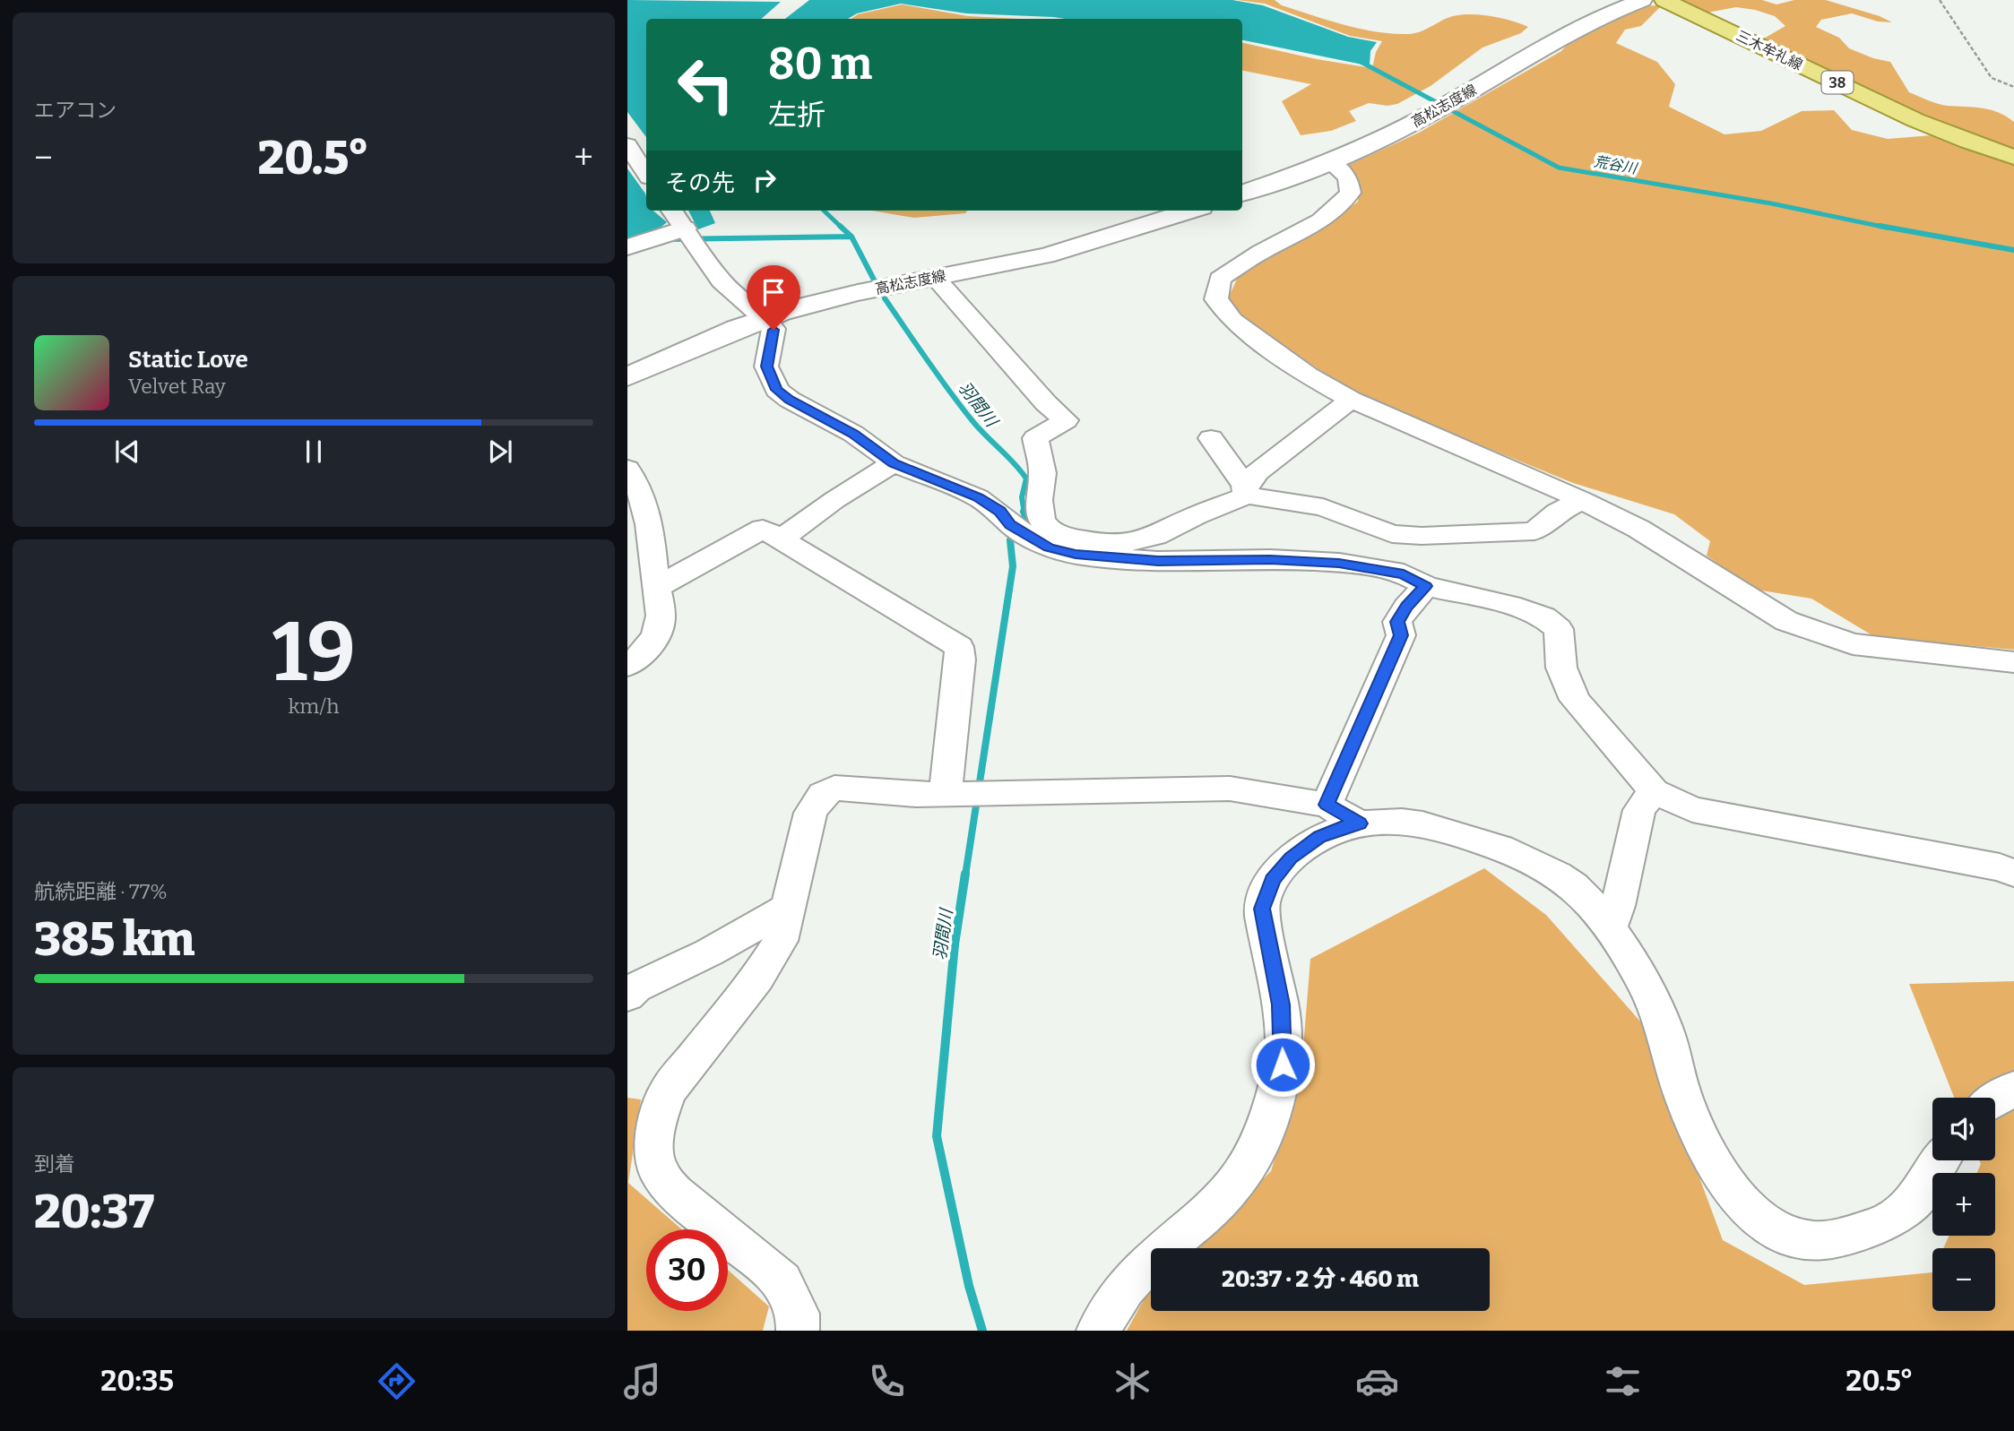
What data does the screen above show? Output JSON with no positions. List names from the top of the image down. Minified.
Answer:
{"streets":{"main road":["三木牟礼線","38","高松志度線"]},"water":["荒谷川","羽間川"],"page":{"tile":["エアコン",["19","km/h"],["航続距離 · 77%","385 km"],["到着","20:37"]],"turn":["80 m","左折"],"heat":["−","20.5°","+"],"then":"その先","song":["Static Love","Velvet Ray"],"map_buttons":["+","−"],"limit":"30","trip":"20:37 · 2 分 · 460 m","tabs":["20:35","20.5°"]}}
